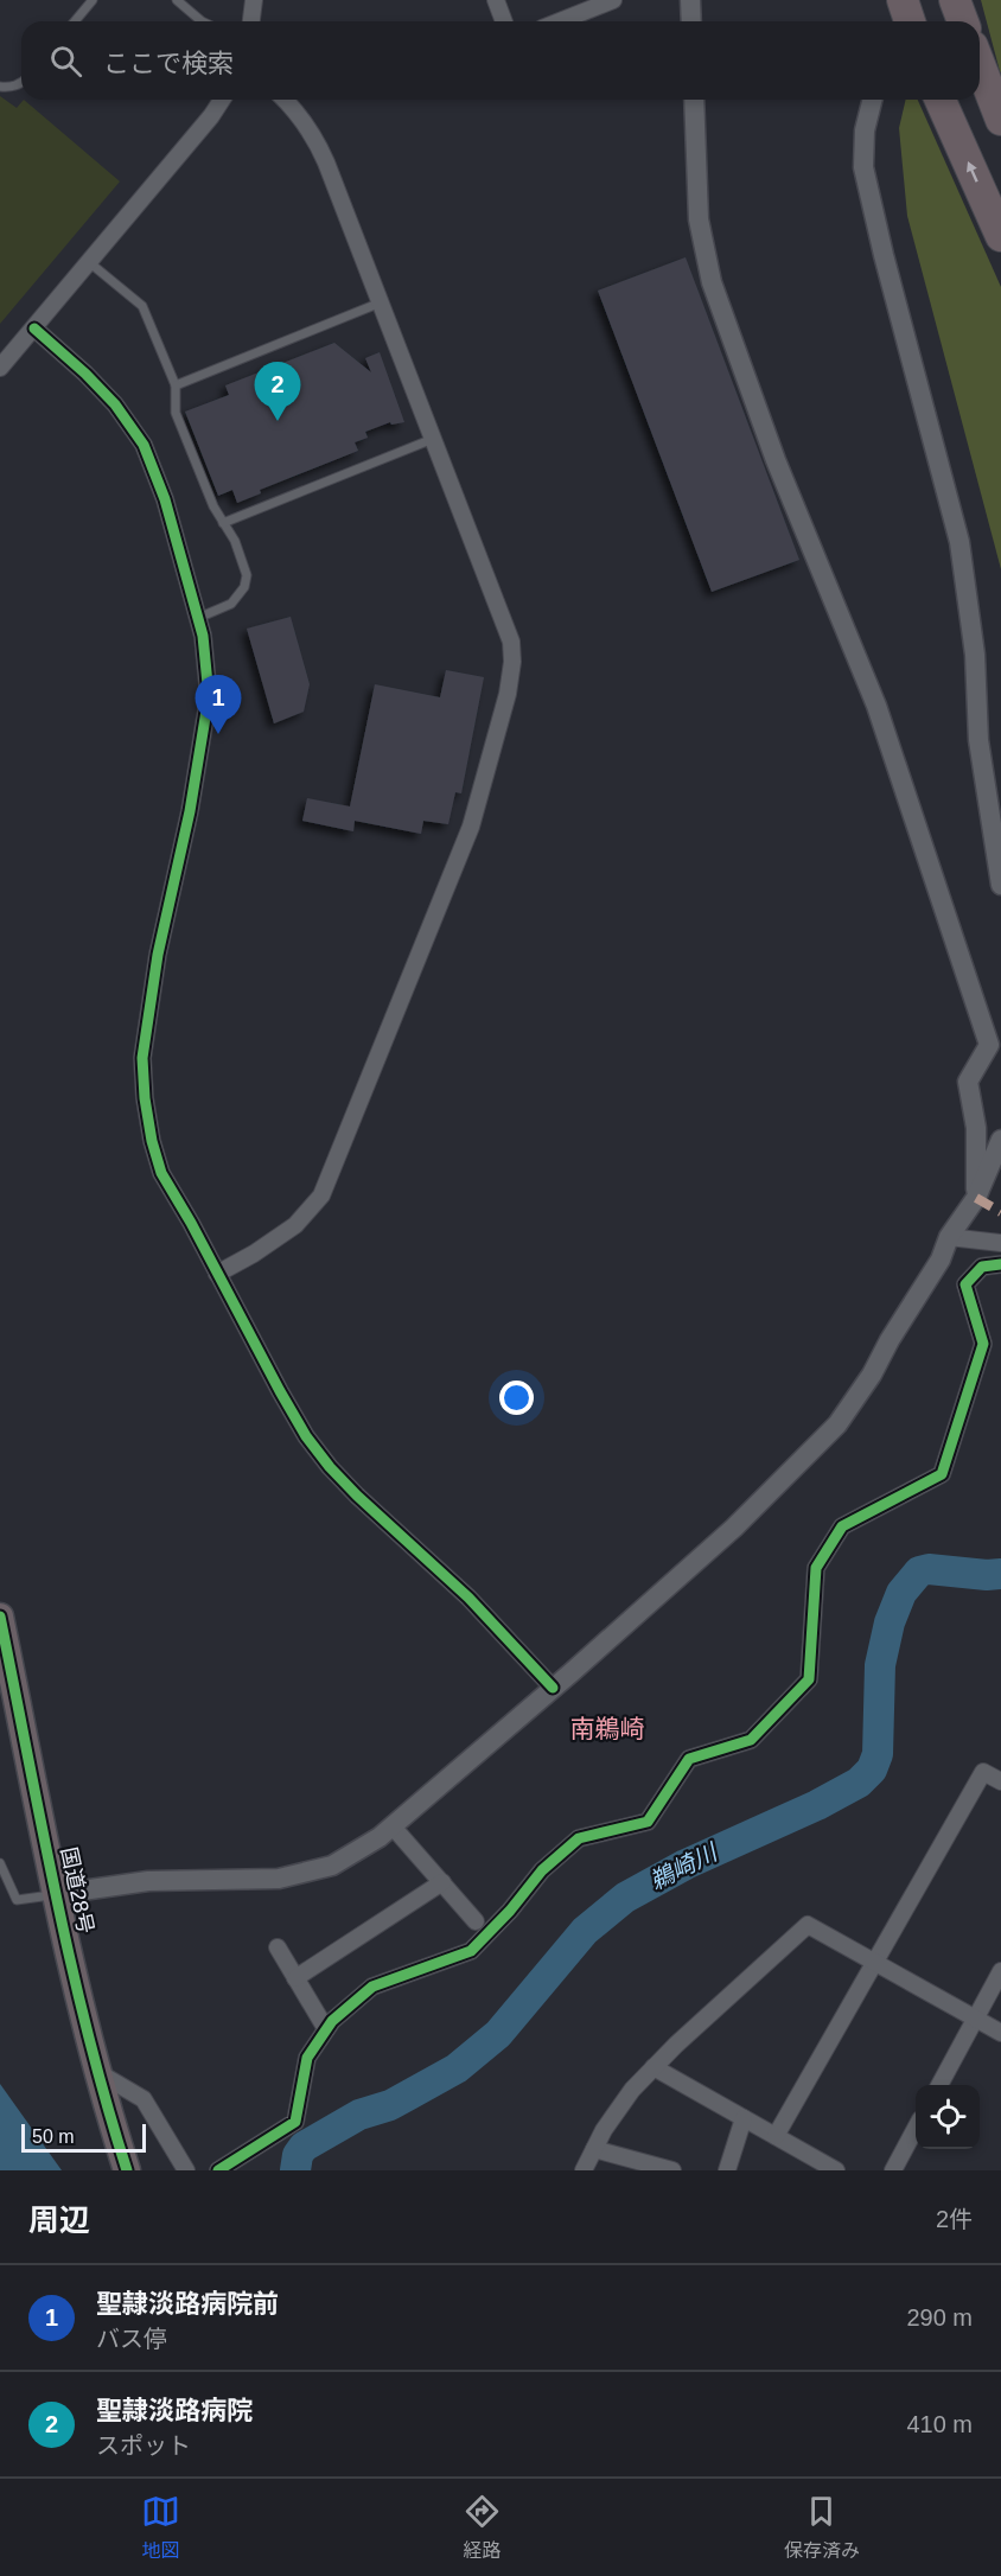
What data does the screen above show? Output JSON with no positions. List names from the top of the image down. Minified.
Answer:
{"streets":{"highway":["国道28号"]},"districts":["南鵜崎"],"water":["鵜崎川"],"scale_bar":"50 m","page":{"search":"ここで検索","pins":["2","1"],"scale":"50 m","heading":["周辺","2件"],"list":[{"mark":"1","name":"聖隷淡路病院前","note":"バス停","value":"290 m"},{"mark":"2","name":"聖隷淡路病院","note":"スポット","value":"410 m"}],"nav":["地図","経路","保存済み"]}}
